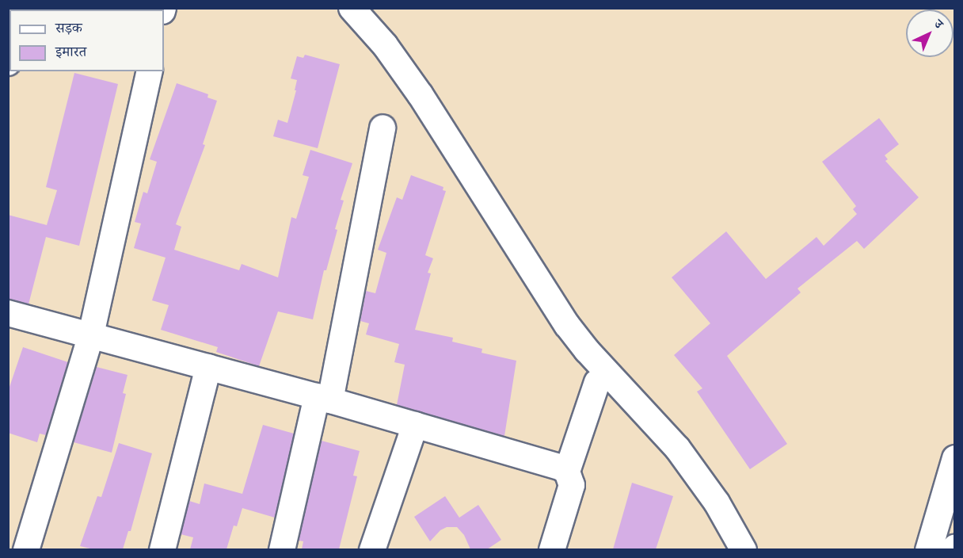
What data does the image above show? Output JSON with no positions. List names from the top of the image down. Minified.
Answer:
{"legend":["सड़क","इमारत"],"north":"top right"}
